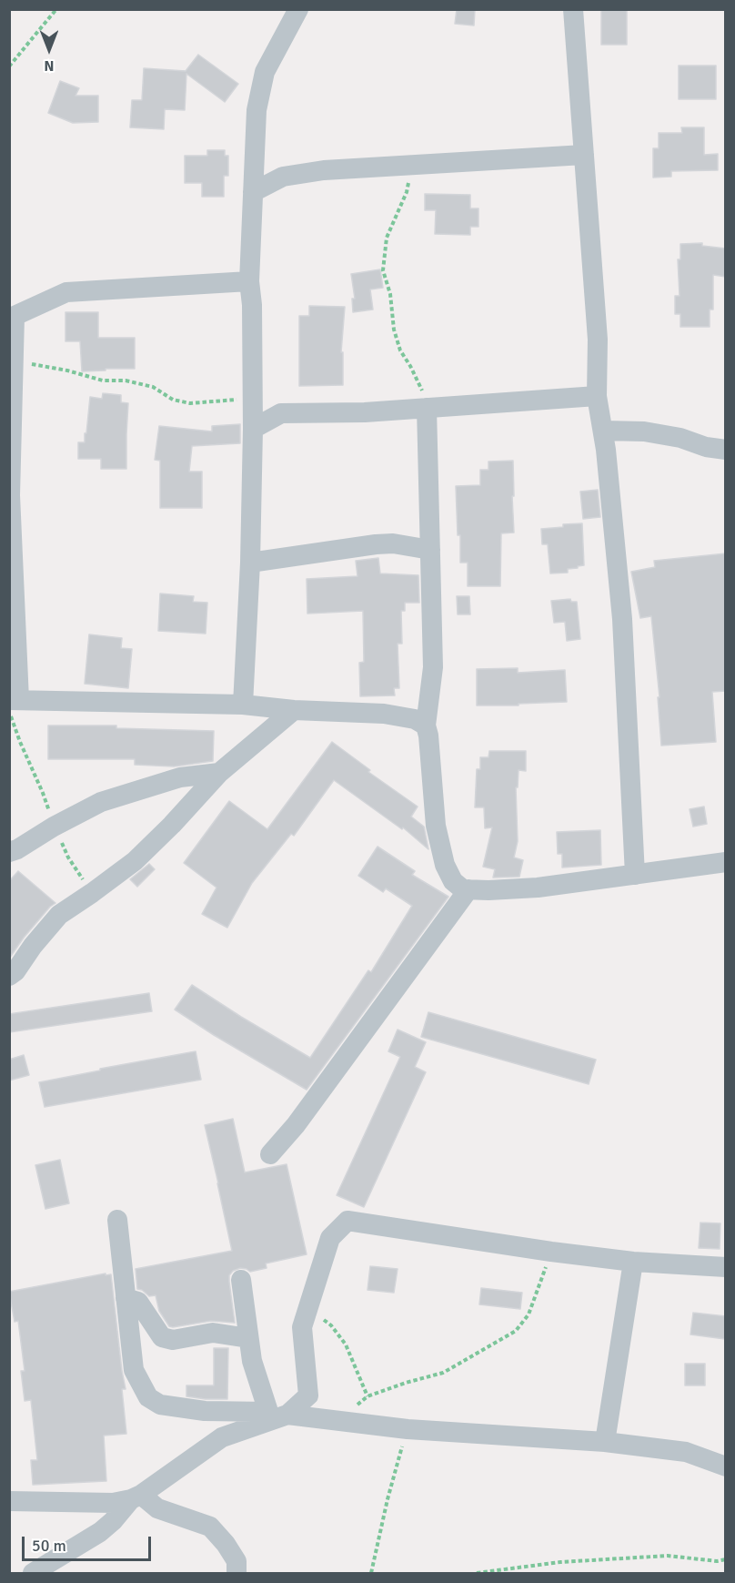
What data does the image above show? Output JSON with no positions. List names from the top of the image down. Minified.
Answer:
{"scale_bar":"50 m","north":"bottom"}
